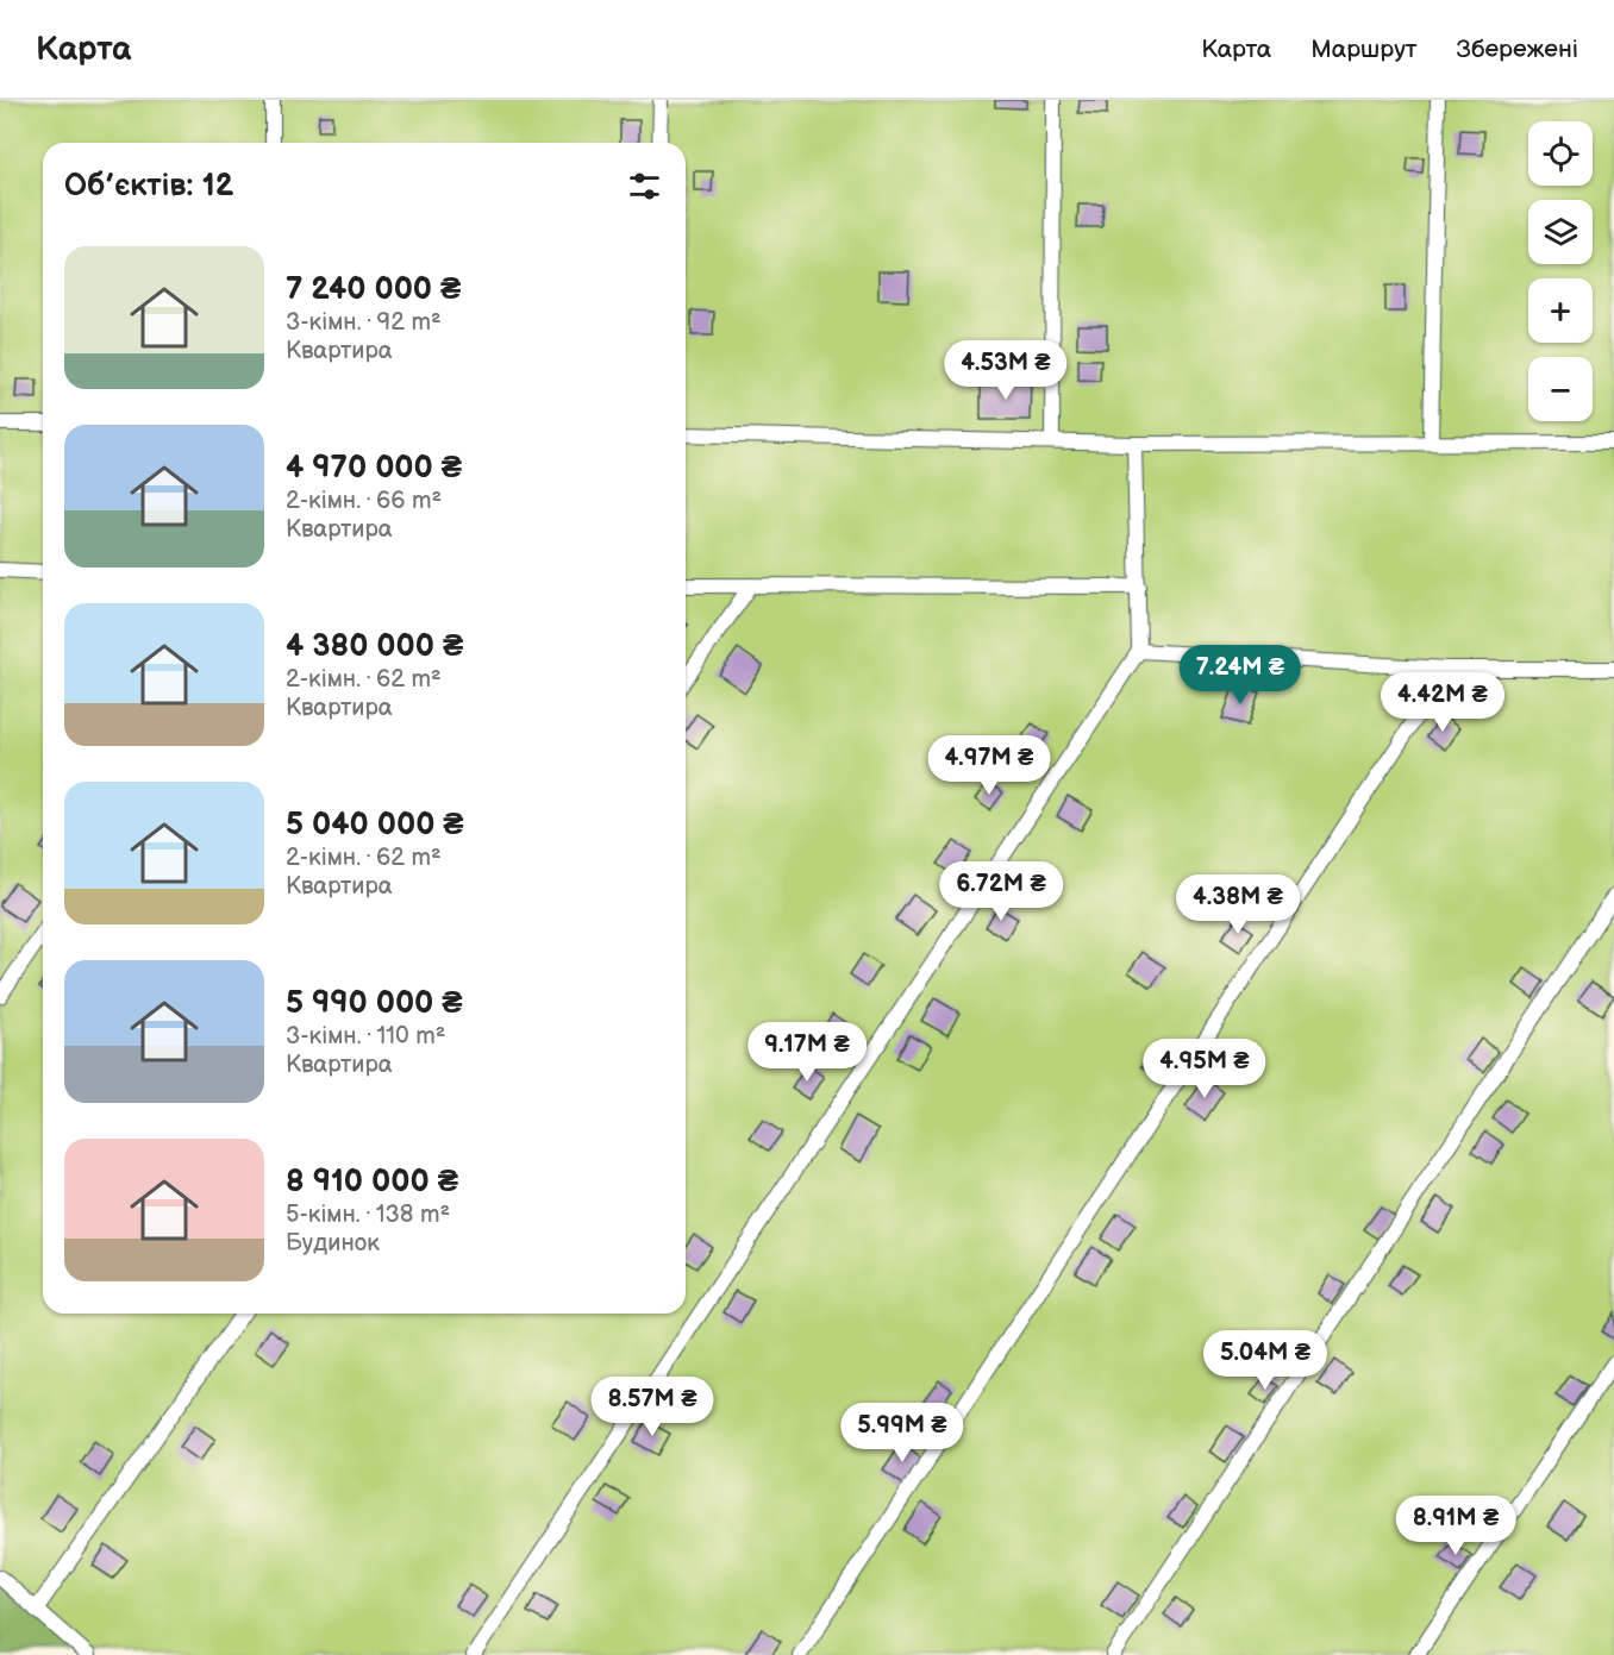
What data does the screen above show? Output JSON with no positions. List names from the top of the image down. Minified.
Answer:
{"page":{"header":"Карта","nav":["Карта","Маршрут","Збережені"],"map_buttons":["+","−"],"heading":"Об’єктів: 12","list":[{"name":"7 240 000 ₴","note":"3-кімн. · 92 m² · Квартира"},{"name":"4 970 000 ₴","note":"2-кімн. · 66 m² · Квартира"},{"name":"4 380 000 ₴","note":"2-кімн. · 62 m² · Квартира"},{"name":"5 040 000 ₴","note":"2-кімн. · 62 m² · Квартира"},{"name":"5 990 000 ₴","note":"3-кімн. · 110 m² · Квартира"},{"name":"8 910 000 ₴","note":"5-кімн. · 138 m² · Будинок"}],"price":["4.53M ₴","7.24M ₴","4.42M ₴","4.97M ₴","6.72M ₴","4.38M ₴","9.17M ₴","4.95M ₴","5.04M ₴","8.57M ₴","5.99M ₴","8.91M ₴"]}}
